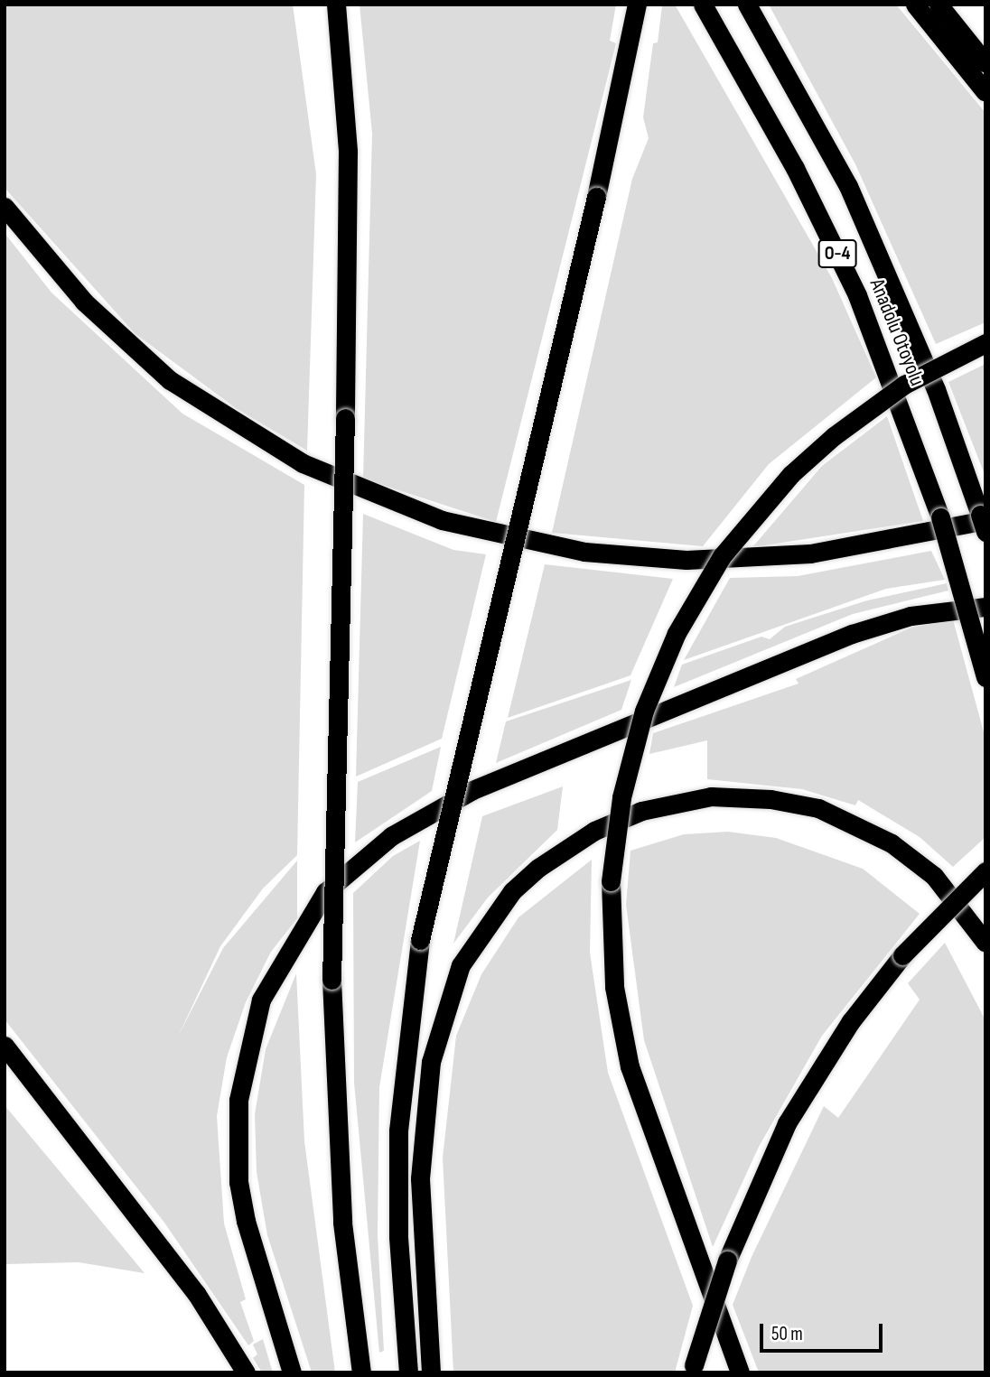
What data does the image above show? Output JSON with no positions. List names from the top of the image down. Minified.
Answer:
{"streets":{"highway":["O-4","Anadolu Otoyolu"]},"scale_bar":"50 m"}
